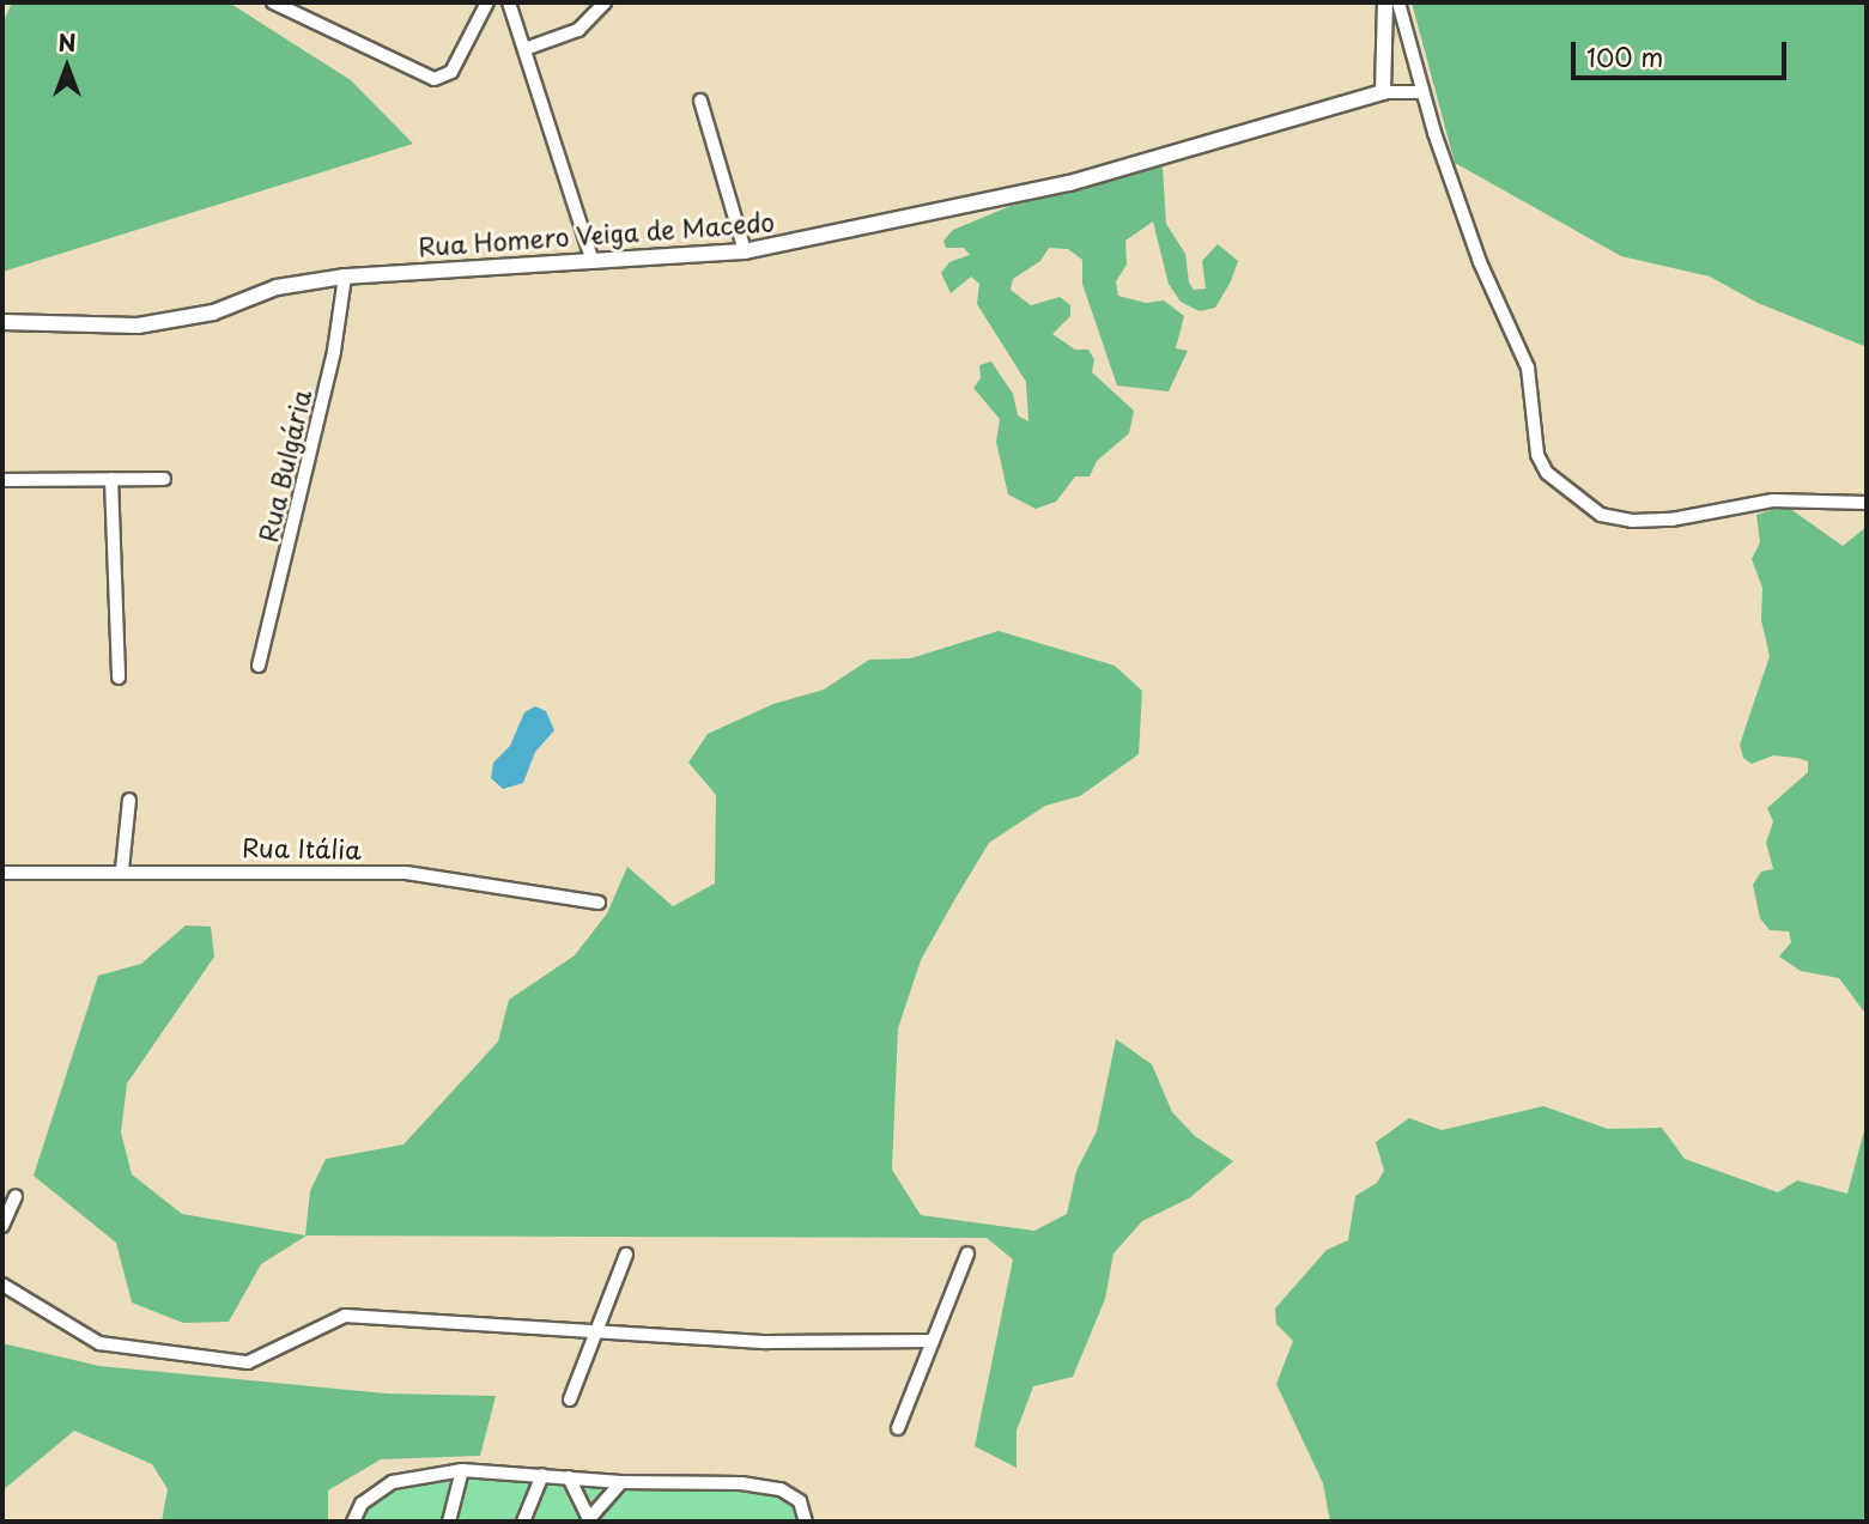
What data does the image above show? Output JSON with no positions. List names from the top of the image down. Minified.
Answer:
{"streets":{"street":["Rua Homero Veiga de Macedo","Rua Bulgária","Rua Itália"]},"crossings":[["Rua Homero Veiga de Macedo","Rua Bulgária"]],"scale_bar":"100 m","north":"top"}
